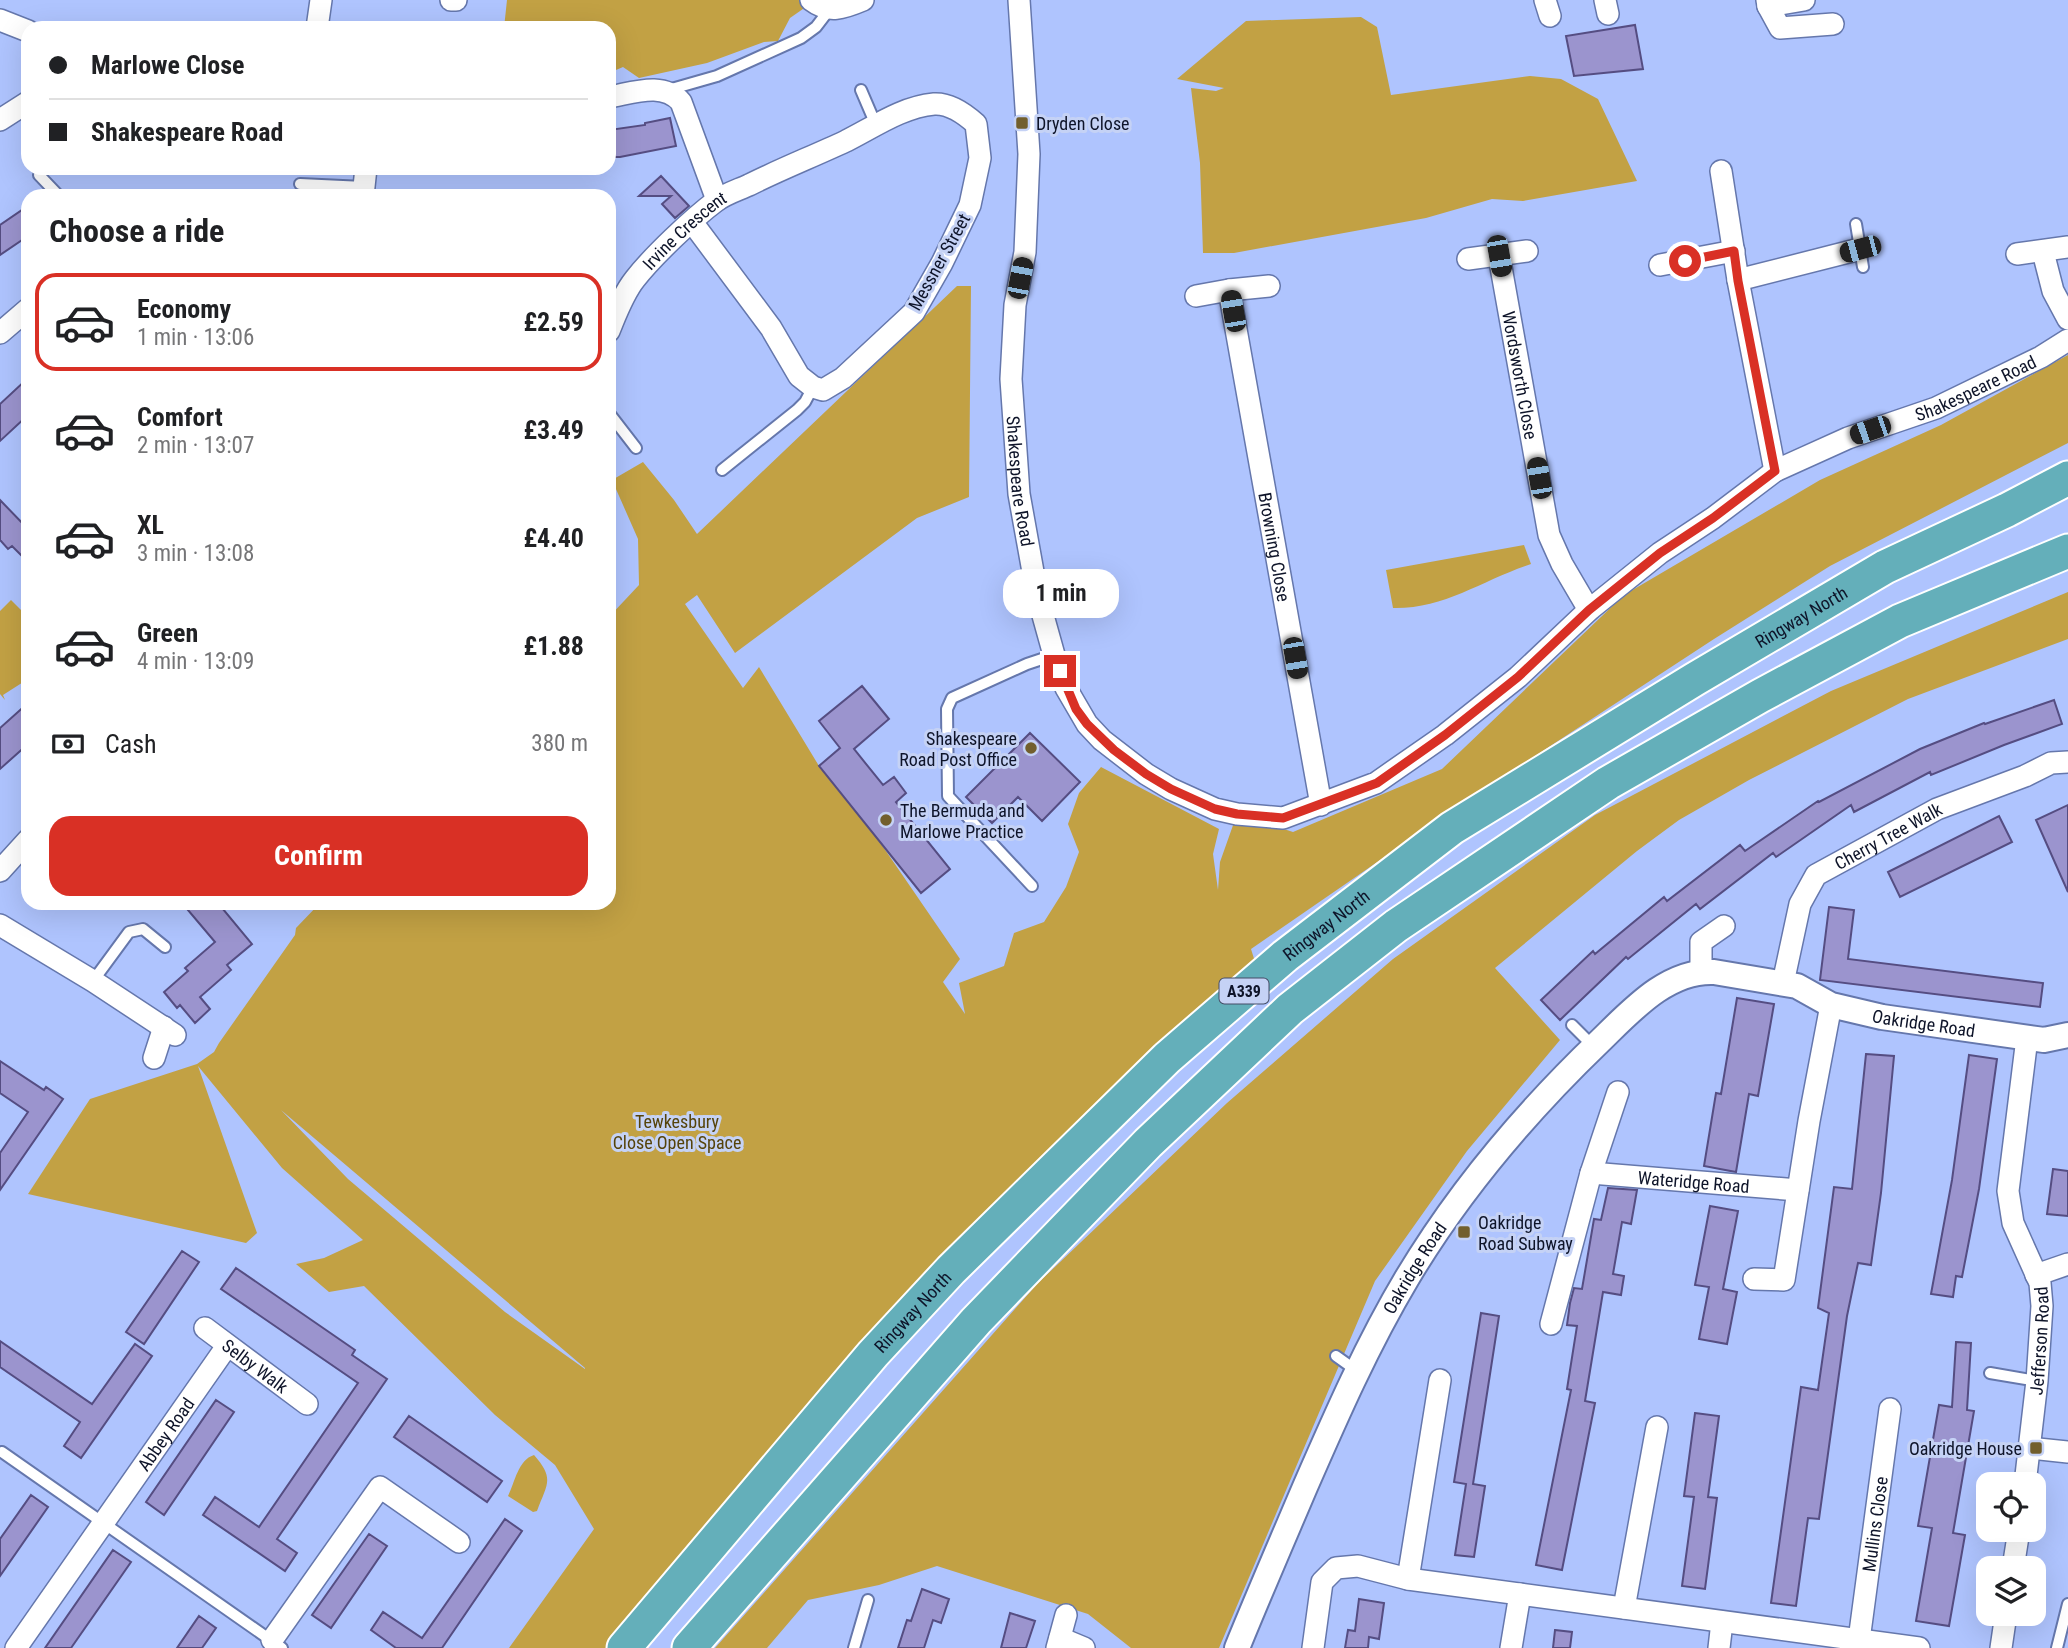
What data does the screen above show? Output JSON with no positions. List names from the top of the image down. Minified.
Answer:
{"streets":{"highway":["Ringway North","A339"],"street":["Irvine Crescent","Messner Street","Wordsworth Close","Shakespeare Road","Browning Close","Cherry Tree Walk","Oakridge Road","Wateridge Road","Jefferson Road","Selby Walk","Abbey Road","Mullins Close"]},"crossings":[["Irvine Crescent","Messner Street"],["Wordsworth Close","Shakespeare Road"],["Shakespeare Road","Browning Close"],["Ringway North","A339"],["Cherry Tree Walk","Oakridge Road"],["Oakridge Road","Jefferson Road"],["Selby Walk","Abbey Road"]],"parks":["Tewkesbury Close Open Space"],"places":{"transit":["Dryden Close","Oakridge Road Subway","Oakridge House"],"other":["Shakespeare Road Post Office","The Bermuda and Marlowe Practice"]},"page":{"banner":["Marlowe Close","Shakespeare Road"],"heading":"Choose a ride","list":[{"name":"Economy","note":"1 min · 13:06","value":"£2.59"},{"name":"Comfort","note":"2 min · 13:07","value":"£3.49"},{"name":"XL","note":"3 min · 13:08","value":"£4.40"},{"name":"Green","note":"4 min · 13:09","value":"£1.88"}],"bubble":"1 min","pay":["Cash","380 m"],"buttons":"Confirm"}}
